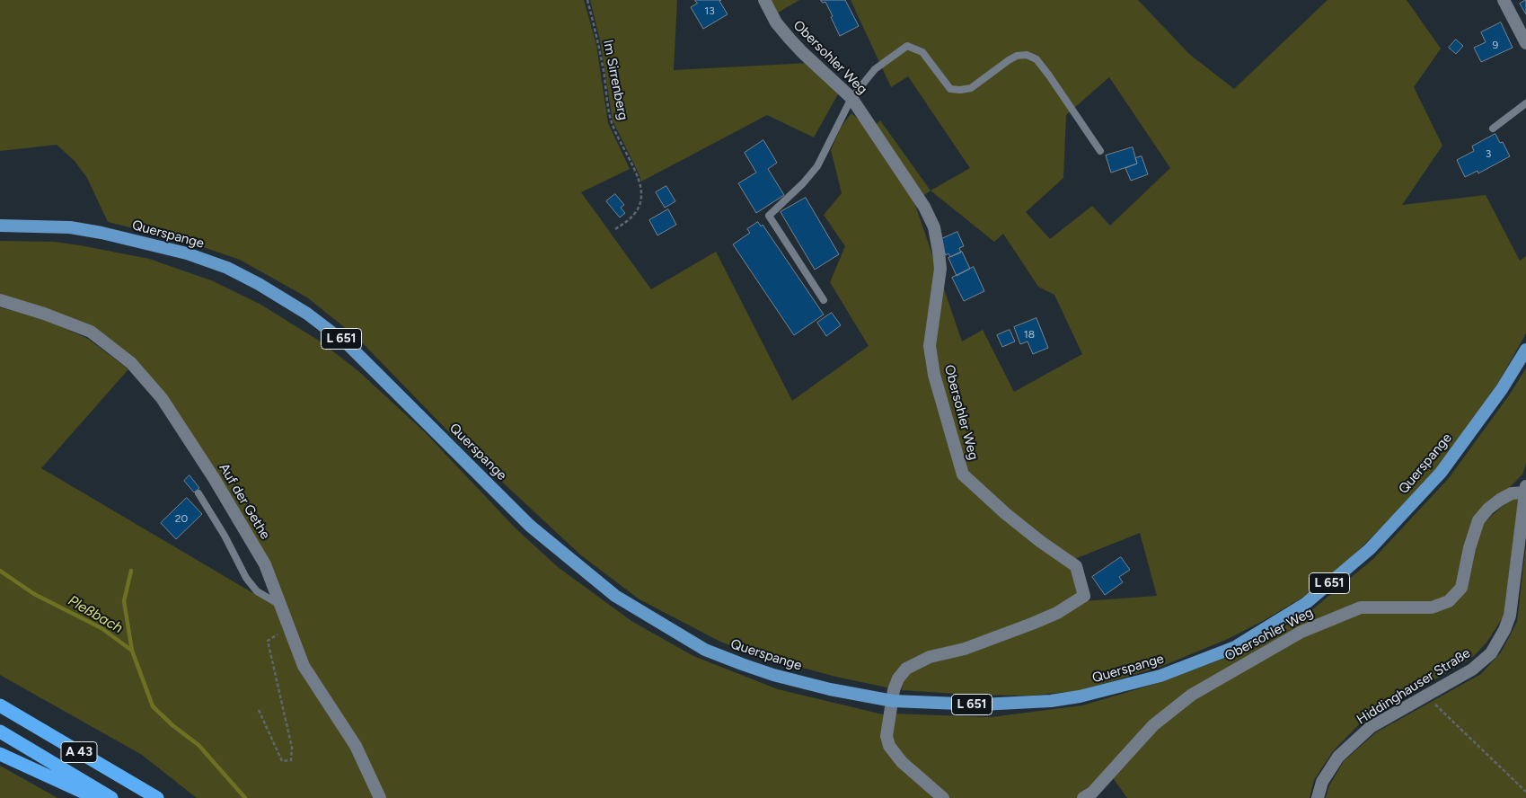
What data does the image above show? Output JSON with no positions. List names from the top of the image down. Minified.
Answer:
{"streets":{"highway":["A 43"],"main road":["Querspange","L 651"],"street":["Obersohler Weg","Auf der Gethe","Hiddinghauser Straße"],"path":["Im Sirrenberg"]},"crossings":[["Obersohler Weg","Querspange"],["Obersohler Weg","Hiddinghauser Straße"]],"water":["Pleßbach"],"house_numbers":["13","9","3","18","20"]}
